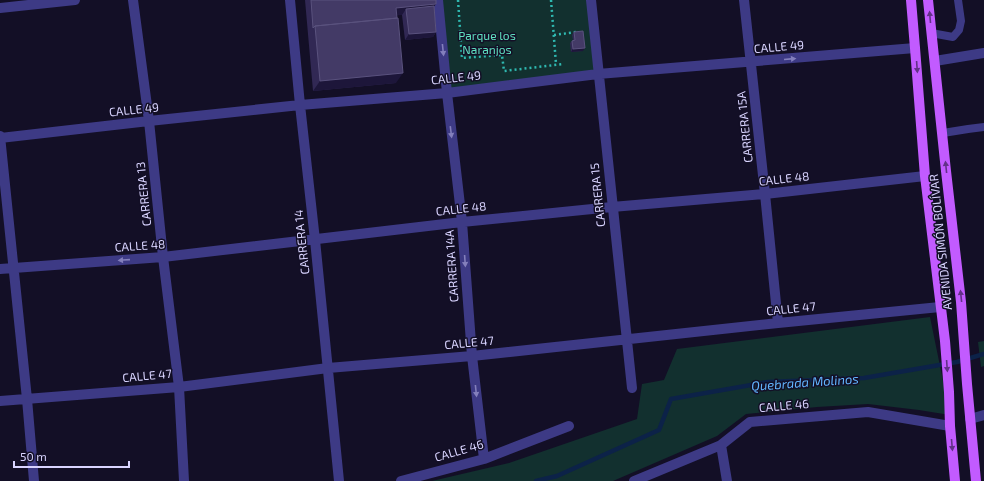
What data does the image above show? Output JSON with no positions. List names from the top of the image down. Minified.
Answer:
{"streets":{"main road":["AVENIDA SIMÓN BOLÍVAR"],"street":["CALLE 49","CARRERA 15A","CALLE 48","CARRERA 13","CARRERA 15","CARRERA 14","CARRERA 14A","CALLE 47","CALLE 46"]},"crossings":[["CALLE 49","CARRERA 15A"],["CALLE 49","CARRERA 13"],["CALLE 49","CARRERA 15"],["CALLE 49","CARRERA 14"],["CALLE 49","AVENIDA SIMÓN BOLÍVAR"],["CALLE 49","CARRERA 14A"],["CARRERA 15A","CALLE 48"],["CARRERA 15A","CALLE 47"],["CALLE 48","CARRERA 13"],["CALLE 48","CARRERA 15"],["CALLE 48","CARRERA 14"],["CALLE 48","AVENIDA SIMÓN BOLÍVAR"],["CALLE 48","CARRERA 14A"],["CARRERA 13","CALLE 47"],["CARRERA 15","CALLE 47"],["CARRERA 14","CALLE 47"],["AVENIDA SIMÓN BOLÍVAR","CALLE 47"],["AVENIDA SIMÓN BOLÍVAR","CALLE 46"],["CARRERA 14A","CALLE 47"],["CARRERA 14A","CALLE 46"]],"one_way":["CARRERA 14A"],"water":["Quebrada Molinos"],"parks":["Parque los Naranjos"],"scale_bar":"50 m"}
